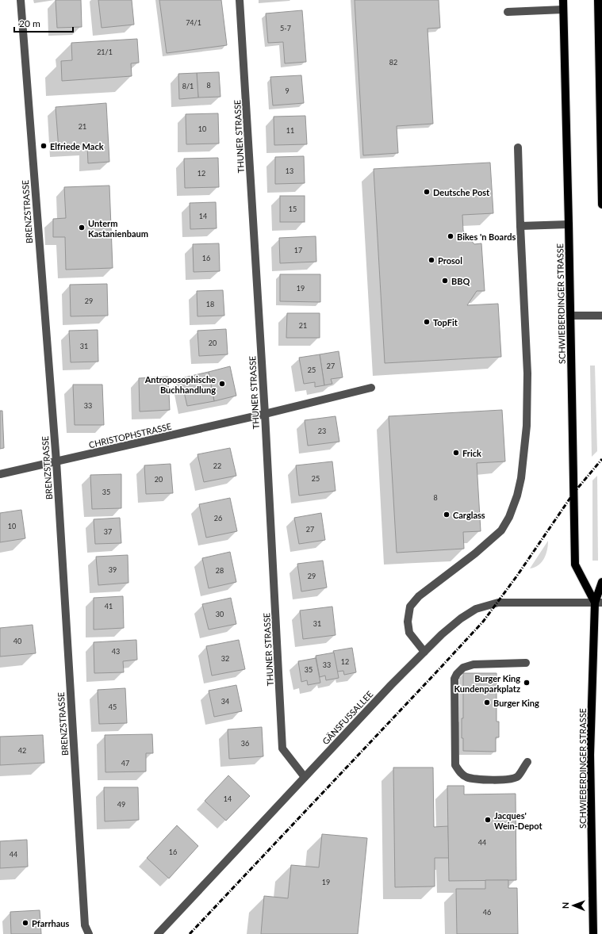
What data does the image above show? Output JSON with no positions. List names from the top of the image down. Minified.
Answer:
{"streets":{"main road":["SCHWIEBERDINGER STRASSE"],"street":["THUNER STRASSE","BRENZSTRASSE","CHRISTOPHSTRASSE","GÄNSFUSSALLEE"]},"crossings":[["THUNER STRASSE","CHRISTOPHSTRASSE"],["THUNER STRASSE","GÄNSFUSSALLEE"],["BRENZSTRASSE","CHRISTOPHSTRASSE"],["SCHWIEBERDINGER STRASSE","GÄNSFUSSALLEE"]],"places":["Elfriede Mack","Deutsche Post","Unterm Kastanienbaum","Bikes 'n Boards","Prosol","BBQ","TopFit","Antroposophische Buchhandlung","Frick","Carglass","Burger King Kundenparkplatz","Burger King","Jacques' Wein-Depot","Pfarrhaus"],"house_numbers":["74/1","5-7","21/1","82","8","8/1","9","21","10","11","13","12","15","14","17","16","19","29","18","21","20","31","27","25","33","23","22","25","20","35","8","26","10","27","37","39","28","29","41","30","31","40","43","32","12","33","35","34","45","36","42","47","14","49","44","16","44","19","46"],"scale_bar":"20 m","north":"left"}
